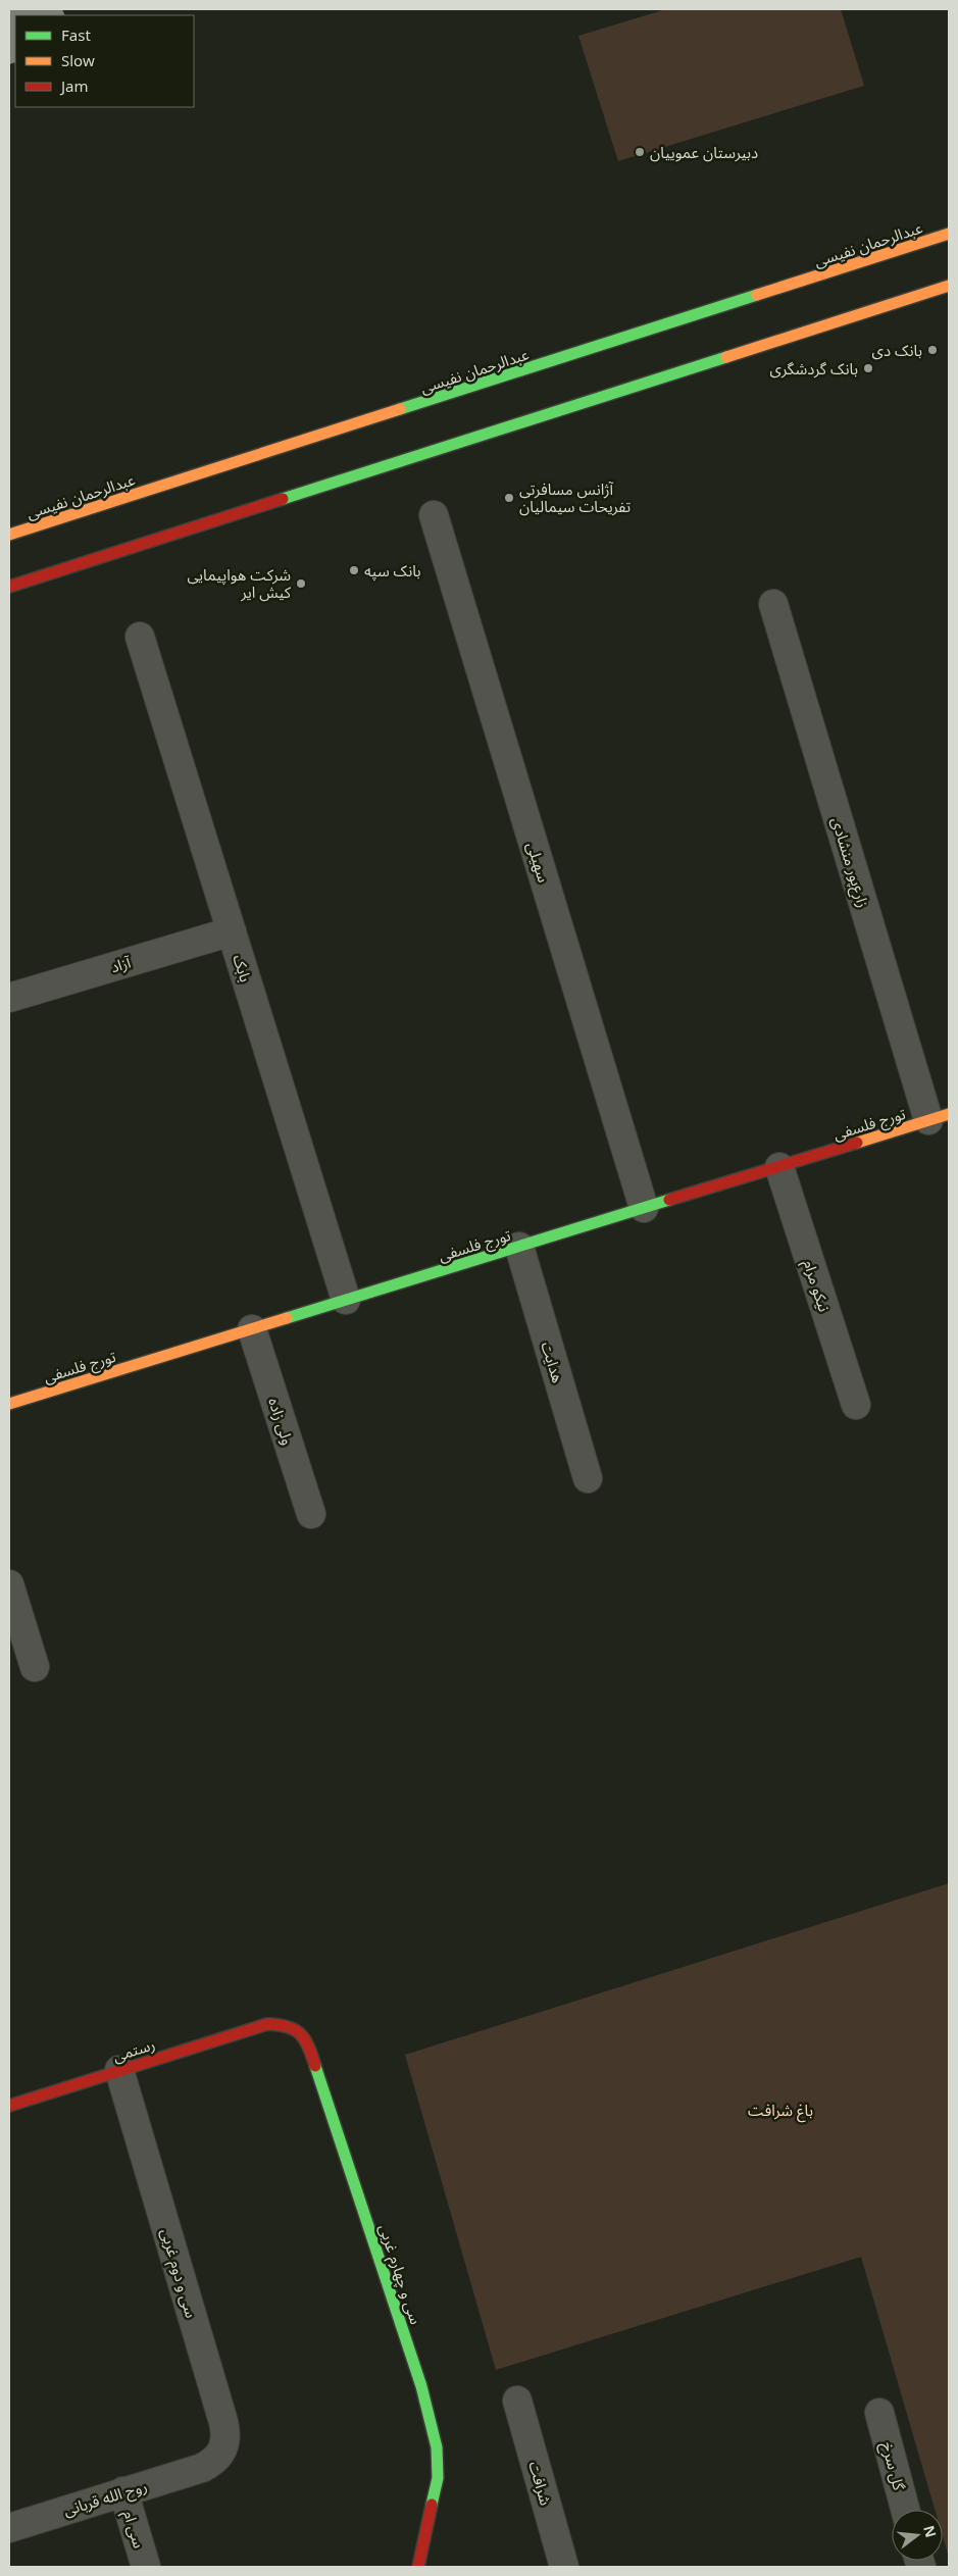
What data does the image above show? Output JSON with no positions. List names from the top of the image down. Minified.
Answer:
{"streets":{"main road":["عبدالرحمان نفیسی","تورج فلسفی","رستمی","سی و چهارم غربی"],"street":["سهیلی","زارع‌پور منشادی","آزاد","بابک","نیکو مرام","هدایت","ولی زاده","سی و دوم غربی","گل سرخ","شرافت","روح الله قربانی","سی ام"]},"crossings":[["سهیلی","تورج فلسفی"],["زارع‌پور منشادی","تورج فلسفی"],["آزاد","بابک"],["بابک","تورج فلسفی"],["تورج فلسفی","نیکو مرام"],["تورج فلسفی","هدایت"],["تورج فلسفی","ولی زاده"],["رستمی","سی و دوم غربی"],["رستمی","سی و چهارم غربی"],["سی و دوم غربی","روح الله قربانی"],["روح الله قربانی","سی ام"]],"parks":["باغ شرافت"],"places":["دبیرستان عموییان","بانک دی","بانک گردشگری","آژانس مسافرتی تفریحات سیمالیان","بانک سپه","شرکت هواپیمایی کیش ایر"],"legend":["Fast","Slow","Jam"],"north":"right"}
